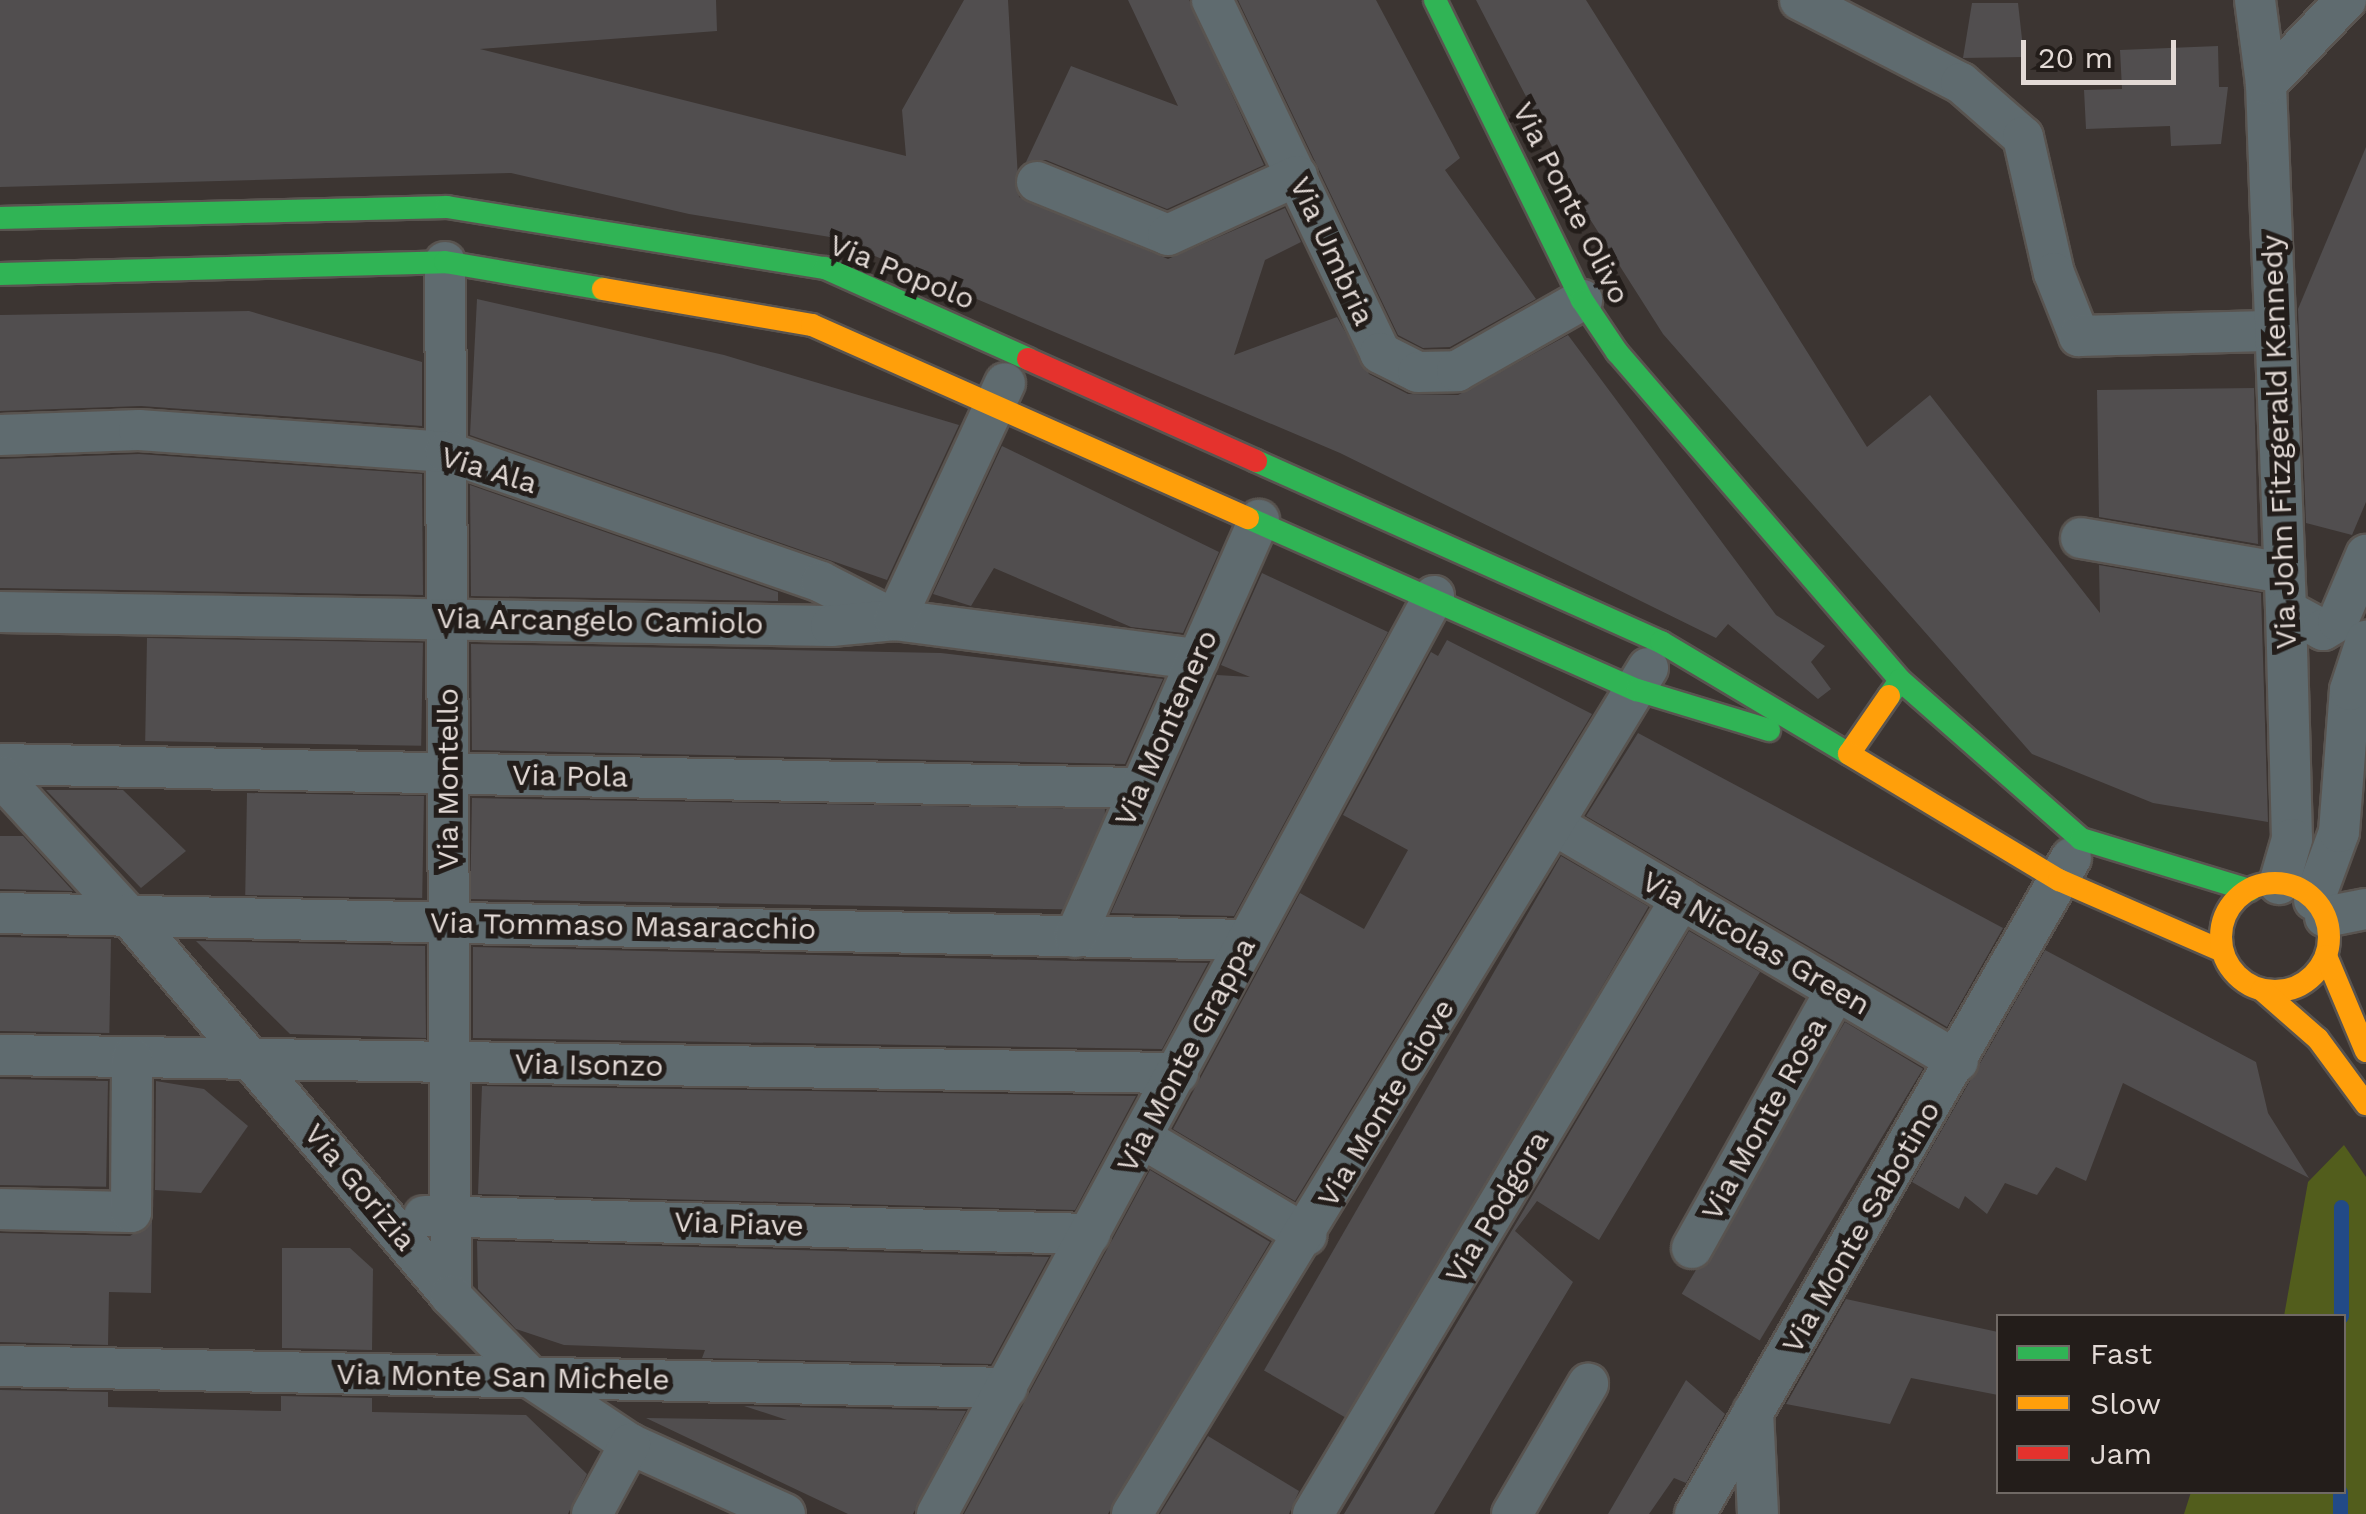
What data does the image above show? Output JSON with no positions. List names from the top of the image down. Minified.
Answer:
{"streets":{"street":["Via Ponte Olivo","Via Umbria","Via Popolo","Via John Fitzgerald Kennedy","Via Ala","Via Arcangelo Camiolo","Via Montenero","Via Pola","Via Montello","Via Tommaso Masaracchio","Via Nicolas Green","Via Monte Grappa","Via Isonzo","Via Monte Giove","Via Monte Rosa","Via Gorizia","Via Podgora","Via Piave","Via Monte Sabotino","Via Monte San Michele"]},"crossings":[["Via Ponte Olivo","Via Umbria"],["Via Ponte Olivo","Via Monte Sabotino"],["Via Popolo","Via Monte Giove"],["Via Ala","Via Arcangelo Camiolo"],["Via Ala","Via Montello"],["Via Arcangelo Camiolo","Via Montenero"],["Via Arcangelo Camiolo","Via Montello"],["Via Montenero","Via Pola"],["Via Montenero","Via Tommaso Masaracchio"],["Via Pola","Via Montello"],["Via Montello","Via Tommaso Masaracchio"],["Via Montello","Via Isonzo"],["Via Montello","Via Gorizia"],["Via Montello","Via Piave"],["Via Tommaso Masaracchio","Via Monte Grappa"],["Via Tommaso Masaracchio","Via Gorizia"],["Via Nicolas Green","Via Monte Giove"],["Via Nicolas Green","Via Monte Rosa"],["Via Nicolas Green","Via Podgora"],["Via Nicolas Green","Via Monte Sabotino"],["Via Monte Grappa","Via Isonzo"],["Via Monte Grappa","Via Piave"],["Via Monte Grappa","Via Monte San Michele"],["Via Isonzo","Via Gorizia"],["Via Gorizia","Via Piave"],["Via Gorizia","Via Monte San Michele"]],"legend":["Fast","Slow","Jam"],"scale_bar":"20 m"}
